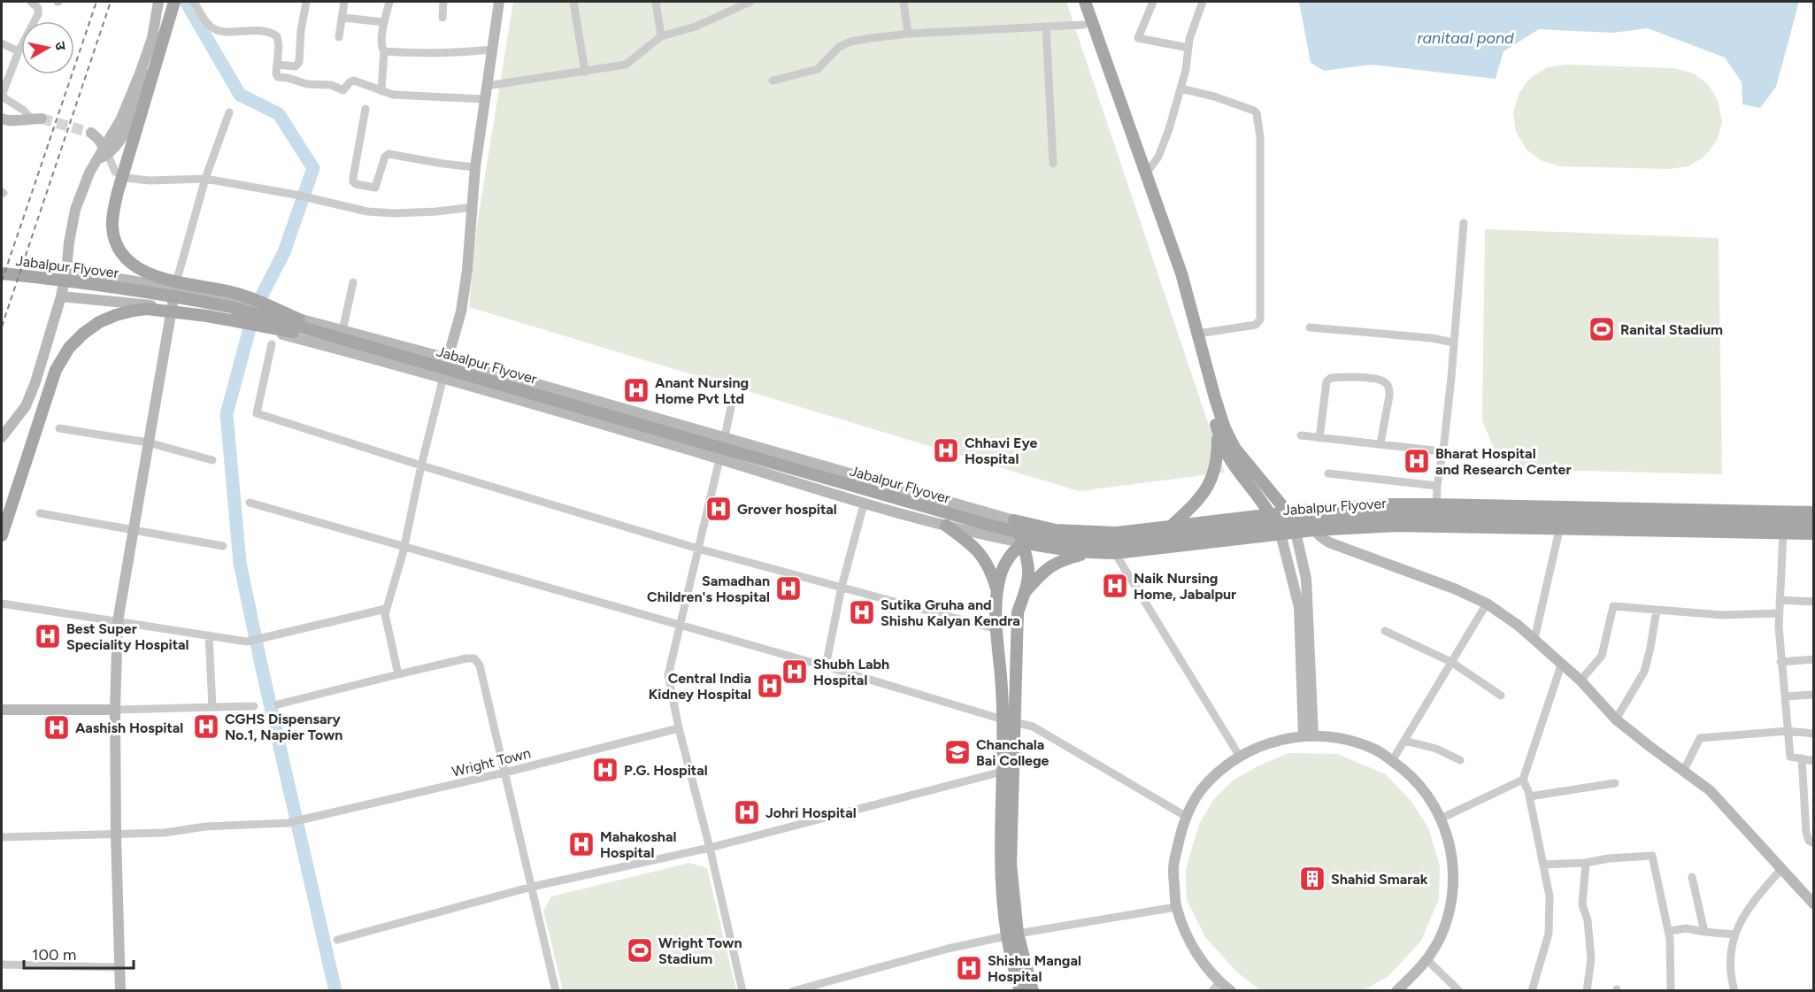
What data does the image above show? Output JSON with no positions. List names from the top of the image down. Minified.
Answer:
{"streets":{"main road":["Jabalpur Flyover"],"street":["Wright Town"]},"water":["ranitaal pond"],"places":{"sports":["Ranital Stadium","Wright Town Stadium"],"hospital":["Anant Nursing Home Pvt Ltd","Chhavi Eye Hospital","Bharat Hospital and Research Center","Grover hospital","Naik Nursing Home, Jabalpur","Samadhan Children's Hospital","Sutika Gruha and Shishu Kalyan Kendra","Best Super Speciality Hospital","Shubh Labh Hospital","Central India Kidney Hospital","CGHS Dispensary No.1, Napier Town","Aashish Hospital","P.G. Hospital","Johri Hospital","Mahakoshal Hospital","Shishu Mangal Hospital"],"school or university":["Chanchala Bai College"],"building":["Shahid Smarak"]},"scale_bar":"100 m","north":"right"}
